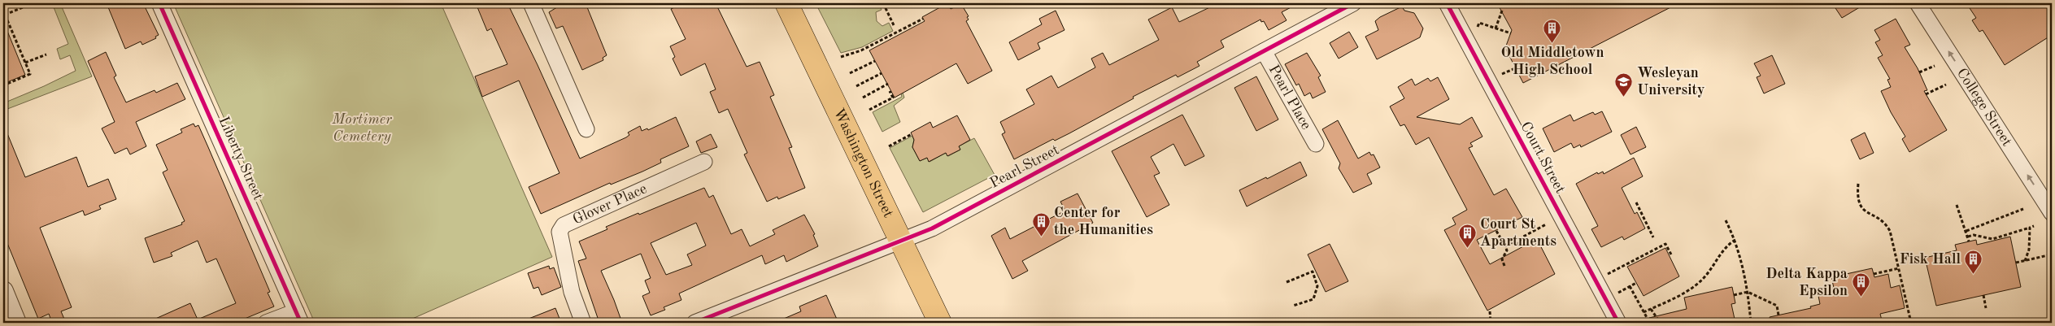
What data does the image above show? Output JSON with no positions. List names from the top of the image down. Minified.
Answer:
{"streets":{"highway":["Washington Street"],"street":["Pearl Place","College Street","Court Street","Liberty Street","Pearl Street","Glover Place"]},"crossings":[["Pearl Place","Pearl Street"],["Washington Street","Pearl Street"]],"one_way":["College Street"],"parks":["Mortimer Cemetery"],"places":{"building":["Old Middletown High School","Center for the Humanities","Court St Apartments","Fisk Hall","Delta Kappa Epsilon"],"school or university":["Wesleyan University"]}}
